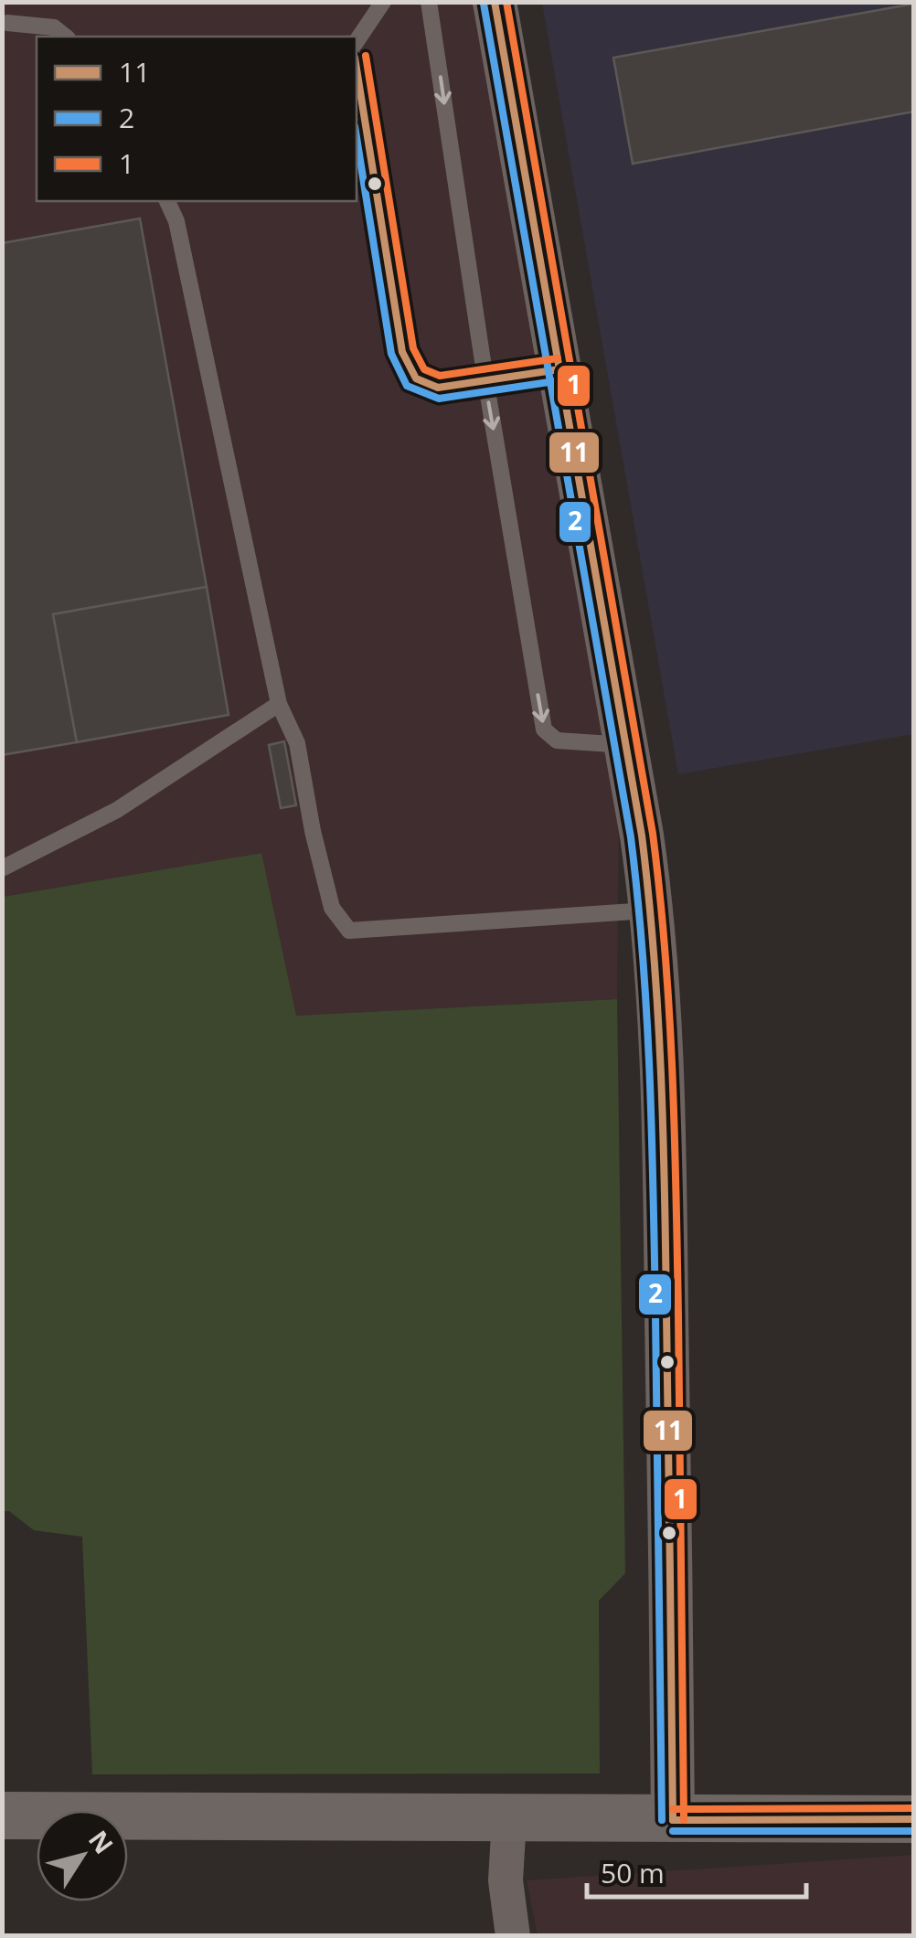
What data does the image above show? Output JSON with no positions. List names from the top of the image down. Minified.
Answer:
{"lines":["transit line 11","transit line 1","transit line 2"],"legend":["11","2","1"],"scale_bar":"50 m","north":"top right"}
